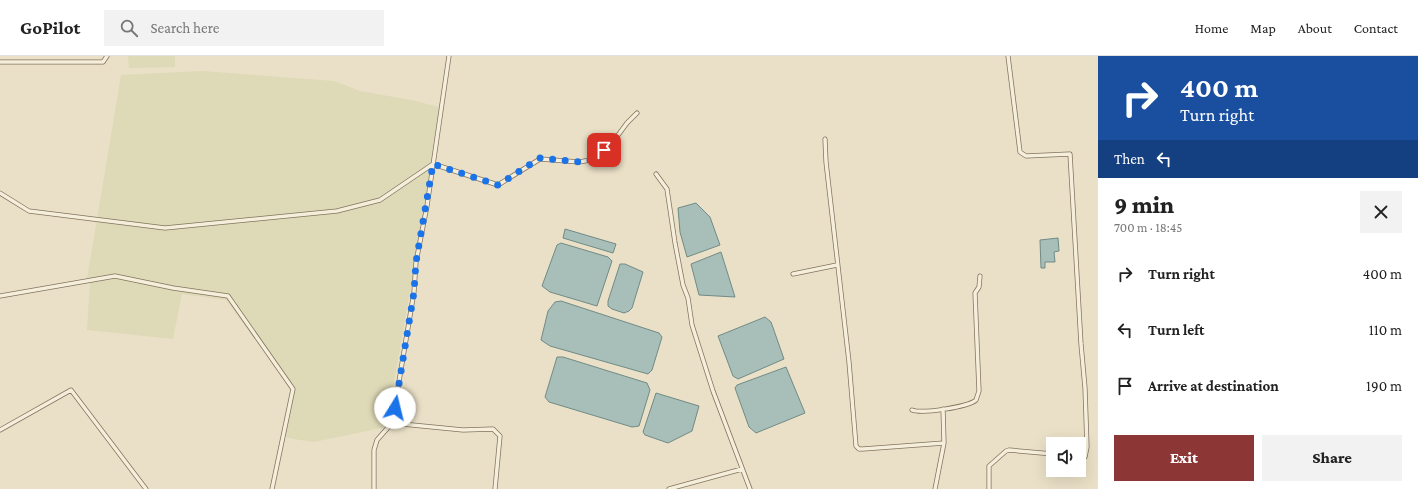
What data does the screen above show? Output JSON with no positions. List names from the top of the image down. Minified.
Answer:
{"page":{"header":"GoPilot","search":"Search here","nav":["Home","Map","About","Contact"],"turn":["400 m","Turn right"],"then":"Then","heading":["9 min","700 m · 18:45"],"list":[{"name":"Turn right","value":"400 m"},{"name":"Turn left","value":"110 m"},{"name":"Arrive at destination","value":"190 m"}],"buttons":["Exit","Share"]}}
